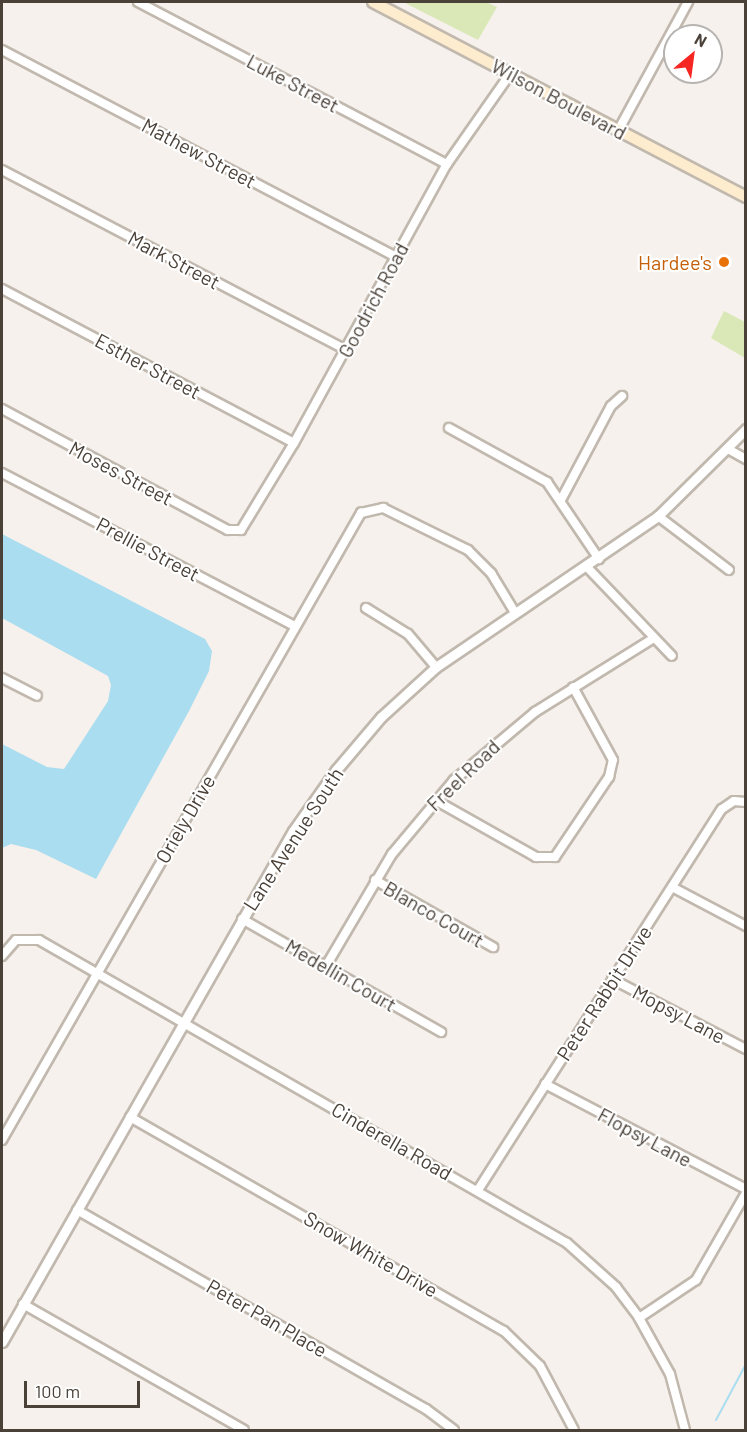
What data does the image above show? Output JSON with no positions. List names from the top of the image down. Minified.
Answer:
{"streets":{"main road":["Wilson Boulevard"],"street":["Luke Street","Mathew Street","Mark Street","Goodrich Road","Esther Street","Moses Street","Prellie Street","Freel Road","Oriely Drive","Lane Avenue South","Blanco Court","Medellin Court","Peter Rabbit Drive","Mopsy Lane","Flopsy Lane","Cinderella Road","Snow White Drive","Peter Pan Place"]},"crossings":[["Luke Street","Goodrich Road"],["Wilson Boulevard","Goodrich Road"],["Mathew Street","Goodrich Road"],["Mark Street","Goodrich Road"],["Goodrich Road","Esther Street"],["Goodrich Road","Moses Street"],["Prellie Street","Oriely Drive"],["Freel Road","Blanco Court"],["Freel Road","Medellin Court"],["Oriely Drive","Lane Avenue South"],["Oriely Drive","Cinderella Road"],["Lane Avenue South","Medellin Court"],["Lane Avenue South","Cinderella Road"],["Lane Avenue South","Snow White Drive"],["Lane Avenue South","Peter Pan Place"],["Peter Rabbit Drive","Mopsy Lane"],["Peter Rabbit Drive","Flopsy Lane"],["Peter Rabbit Drive","Cinderella Road"]],"places":["Hardee's"],"scale_bar":"100 m","north":"top right"}
